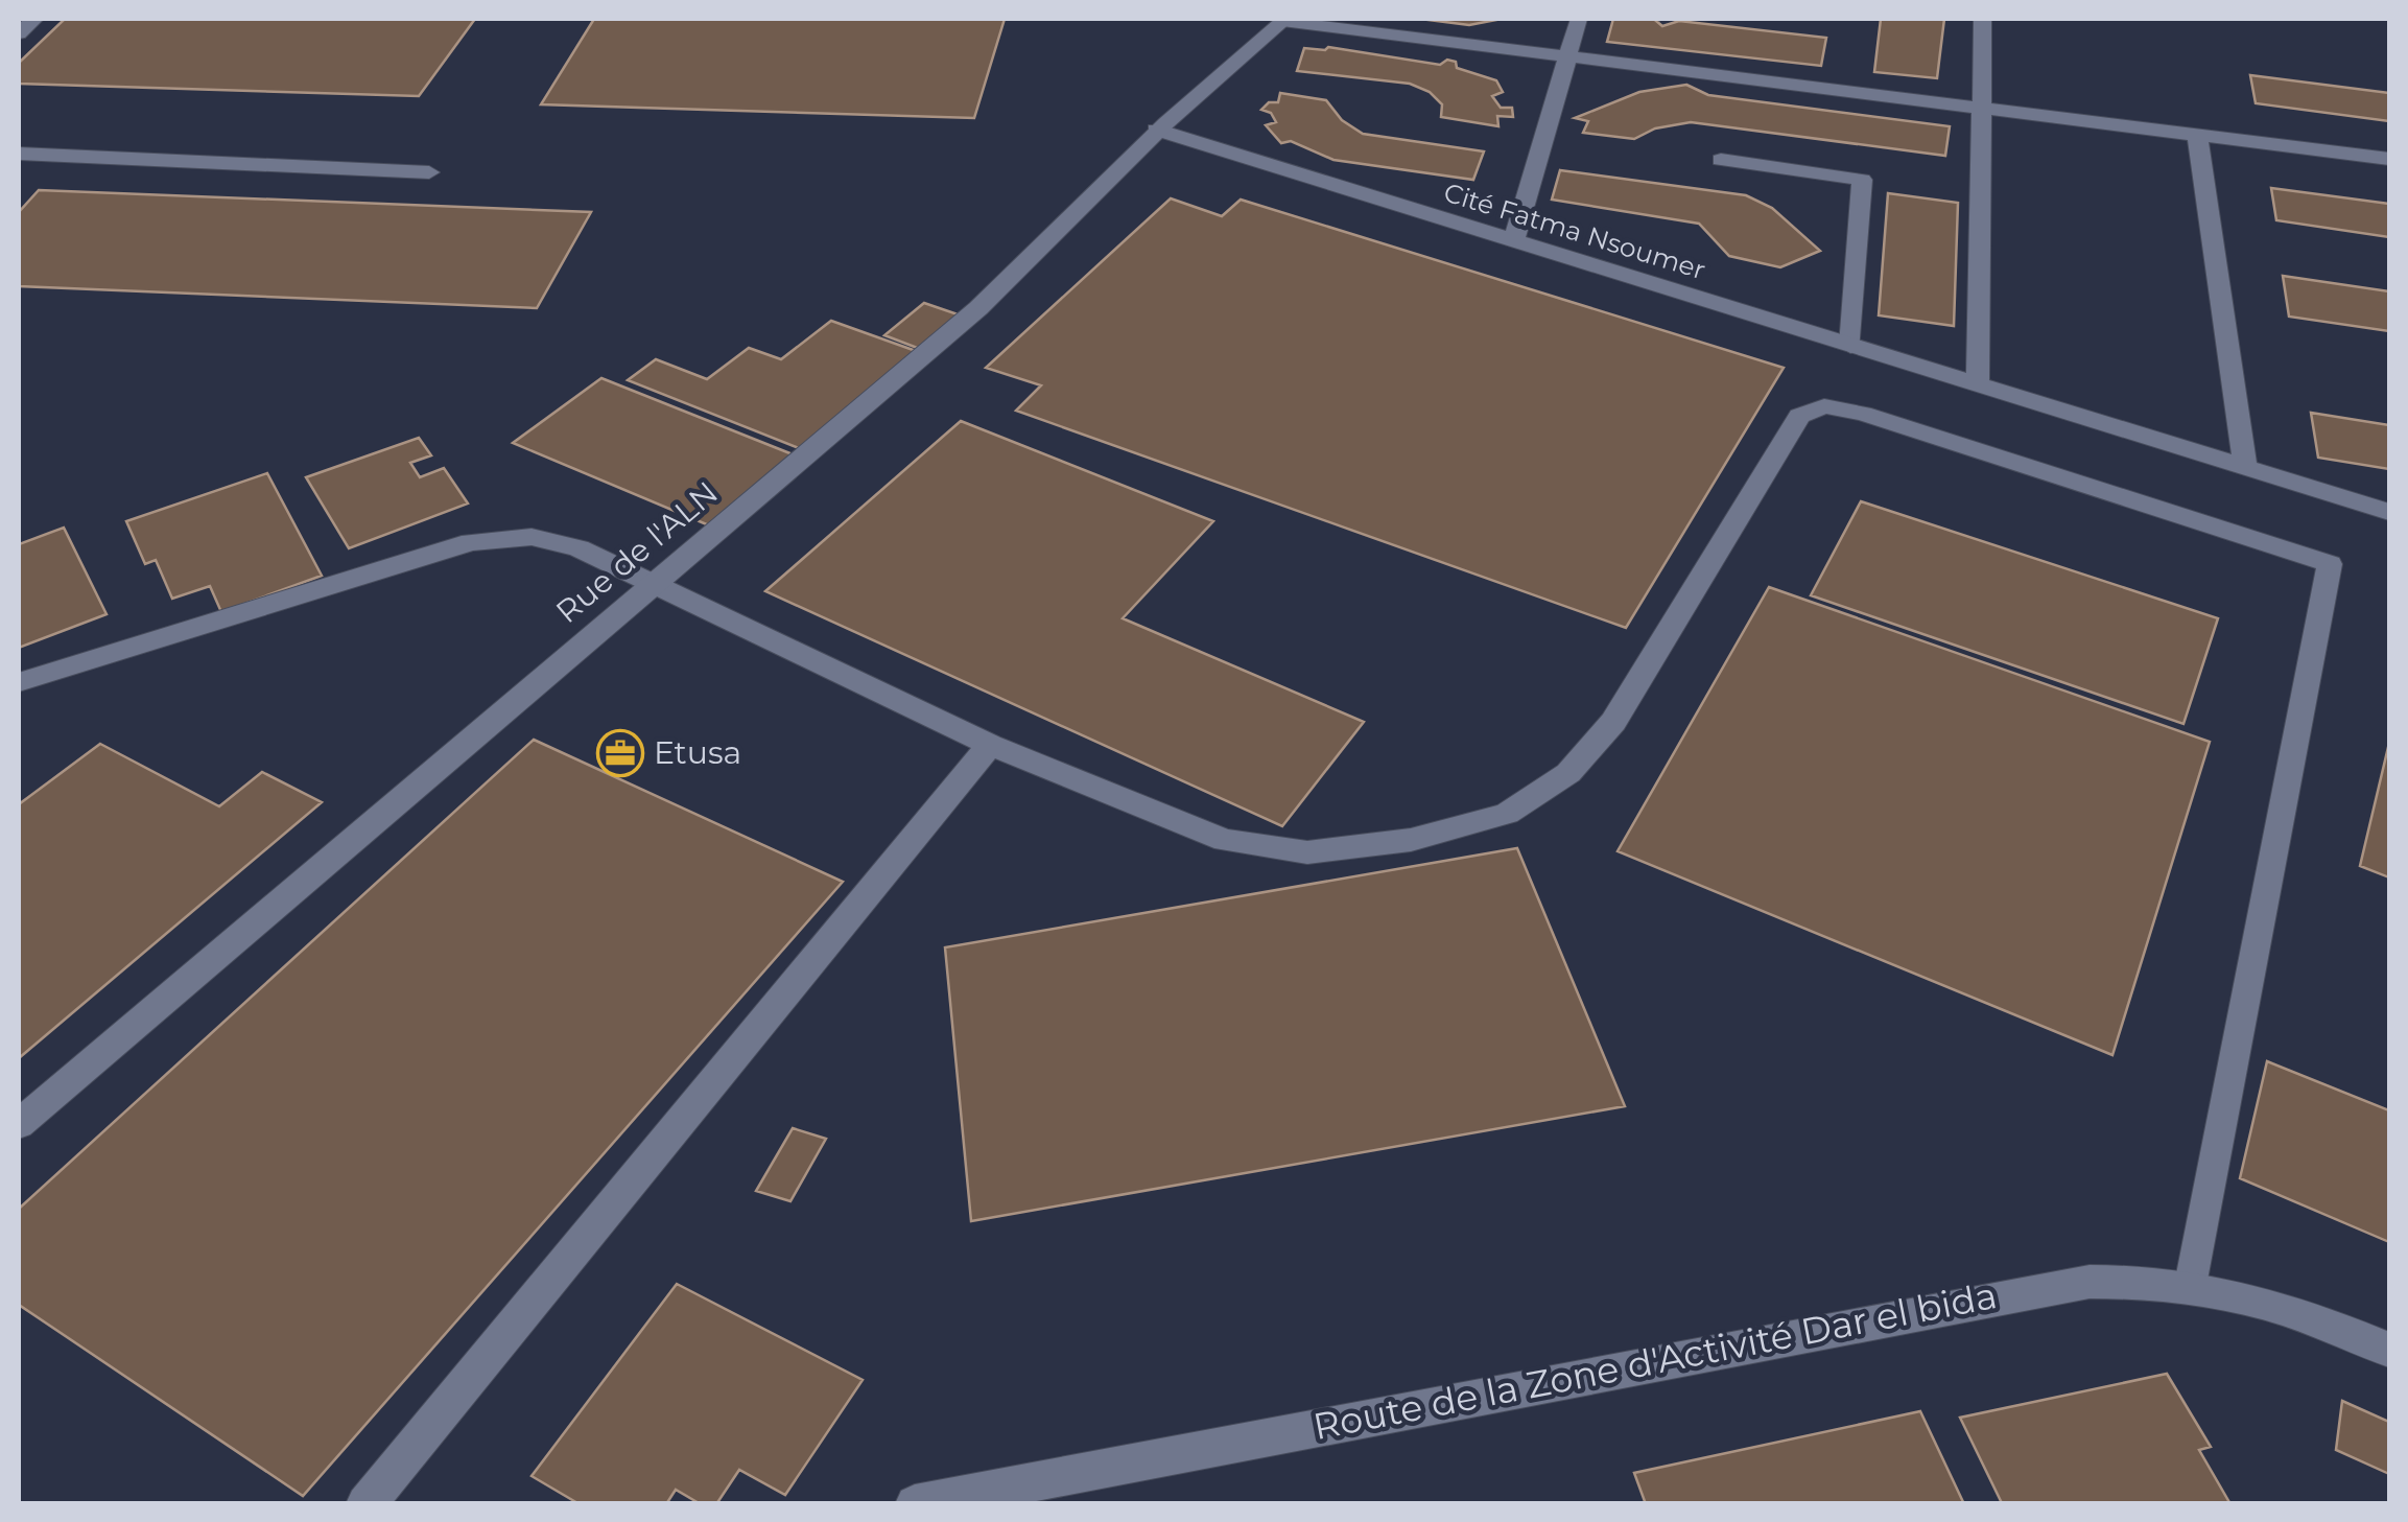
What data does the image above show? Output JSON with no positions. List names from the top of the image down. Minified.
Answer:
{"streets":{"street":["Cité Fatma Nsoumer","Rue de l'ALN","Route de la Zone d'Activité Dar el bida"]},"crossings":[["Cité Fatma Nsoumer","Rue de l'ALN"]],"places":{"office":["Etusa"]}}
